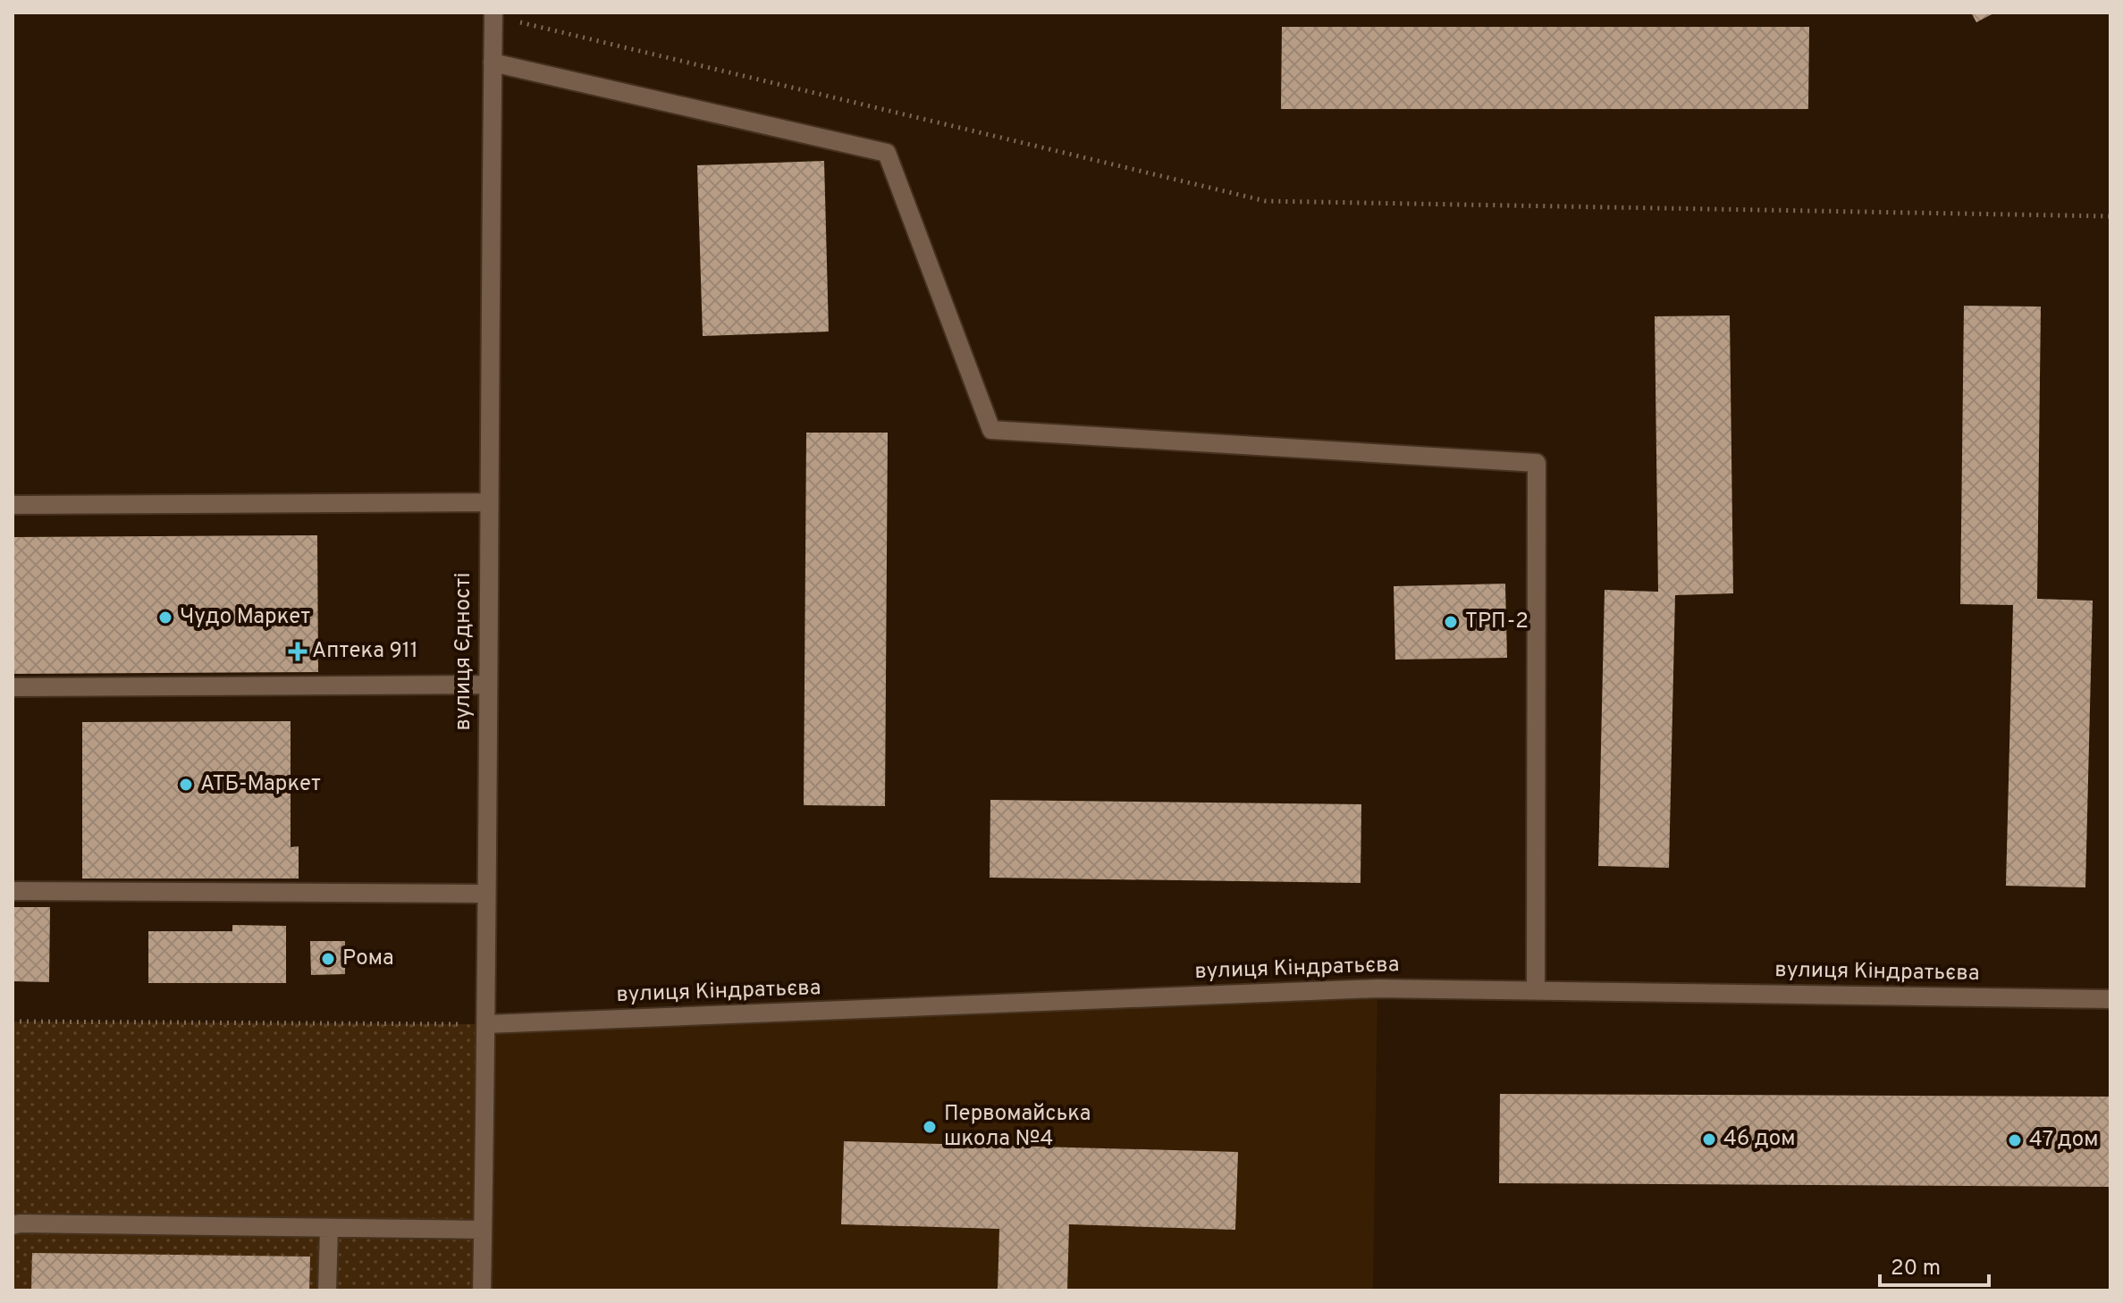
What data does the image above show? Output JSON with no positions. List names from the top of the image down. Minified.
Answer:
{"streets":{"street":["вулиця Єдності","вулиця Кіндратьєва"]},"crossings":[["вулиця Єдності","вулиця Кіндратьєва"]],"places":{"other":["Чудо Маркет","ТРП-2","АТБ-Маркет","Рома","Первомайська школа №4","46 дом","47 дом"],"health":["Аптека 911"]},"scale_bar":"20 m"}
